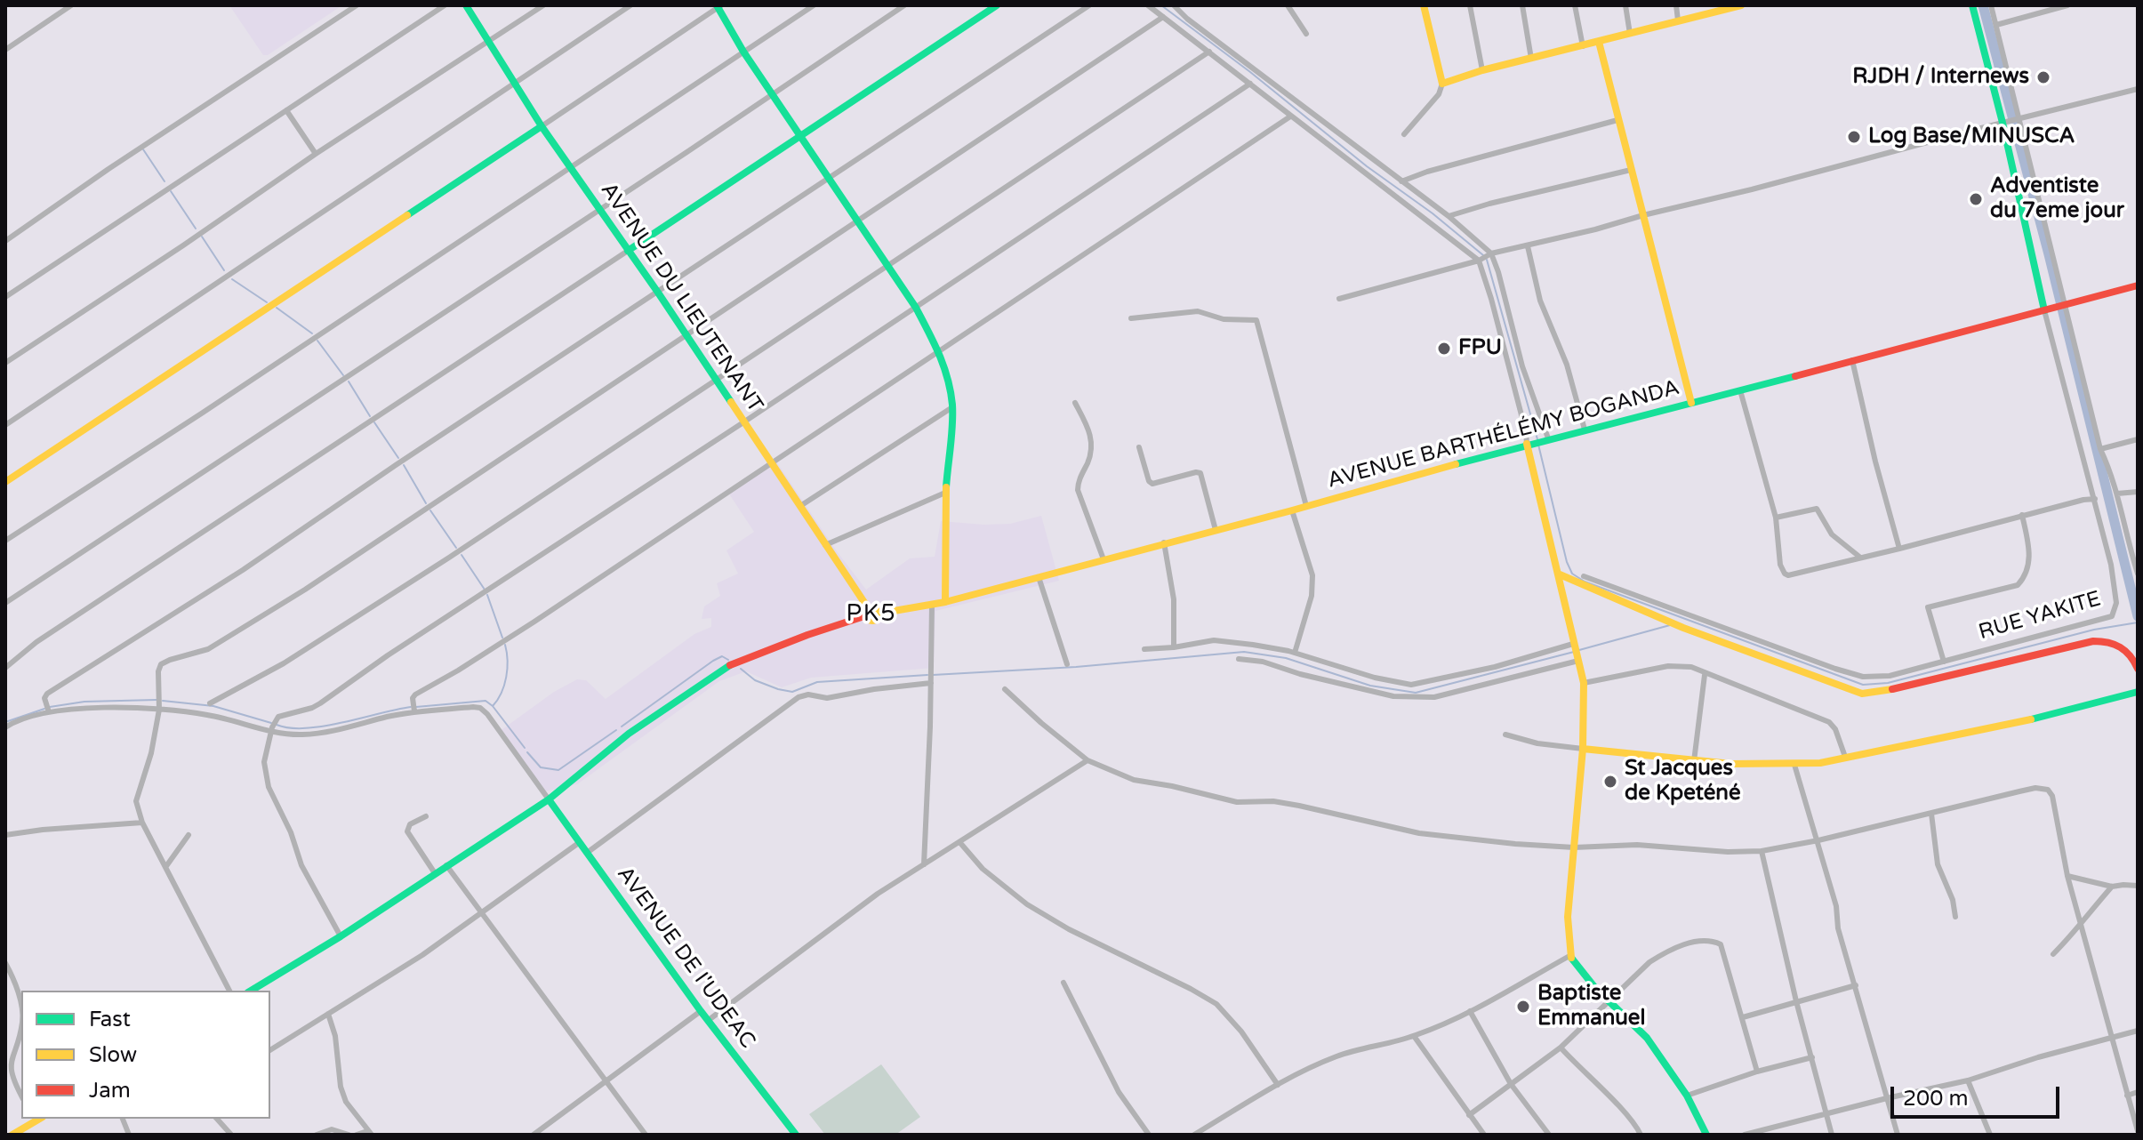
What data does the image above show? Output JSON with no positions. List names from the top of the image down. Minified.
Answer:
{"streets":{"street":["AVENUE DU LIEUTENANT","AVENUE BARTHÉLÉMY BOGANDA","RUE YAKITE","AVENUE DE I'UDEAC"]},"crossings":[["AVENUE DU LIEUTENANT","AVENUE BARTHÉLÉMY BOGANDA"],["AVENUE BARTHÉLÉMY BOGANDA","RUE YAKITE"]],"districts":["PK5"],"places":["RJDH / Internews","Log Base/MINUSCA","Adventiste du 7eme jour","FPU","St Jacques de Kpeténé","Baptiste Emmanuel"],"legend":["Fast","Slow","Jam"],"scale_bar":"200 m"}
